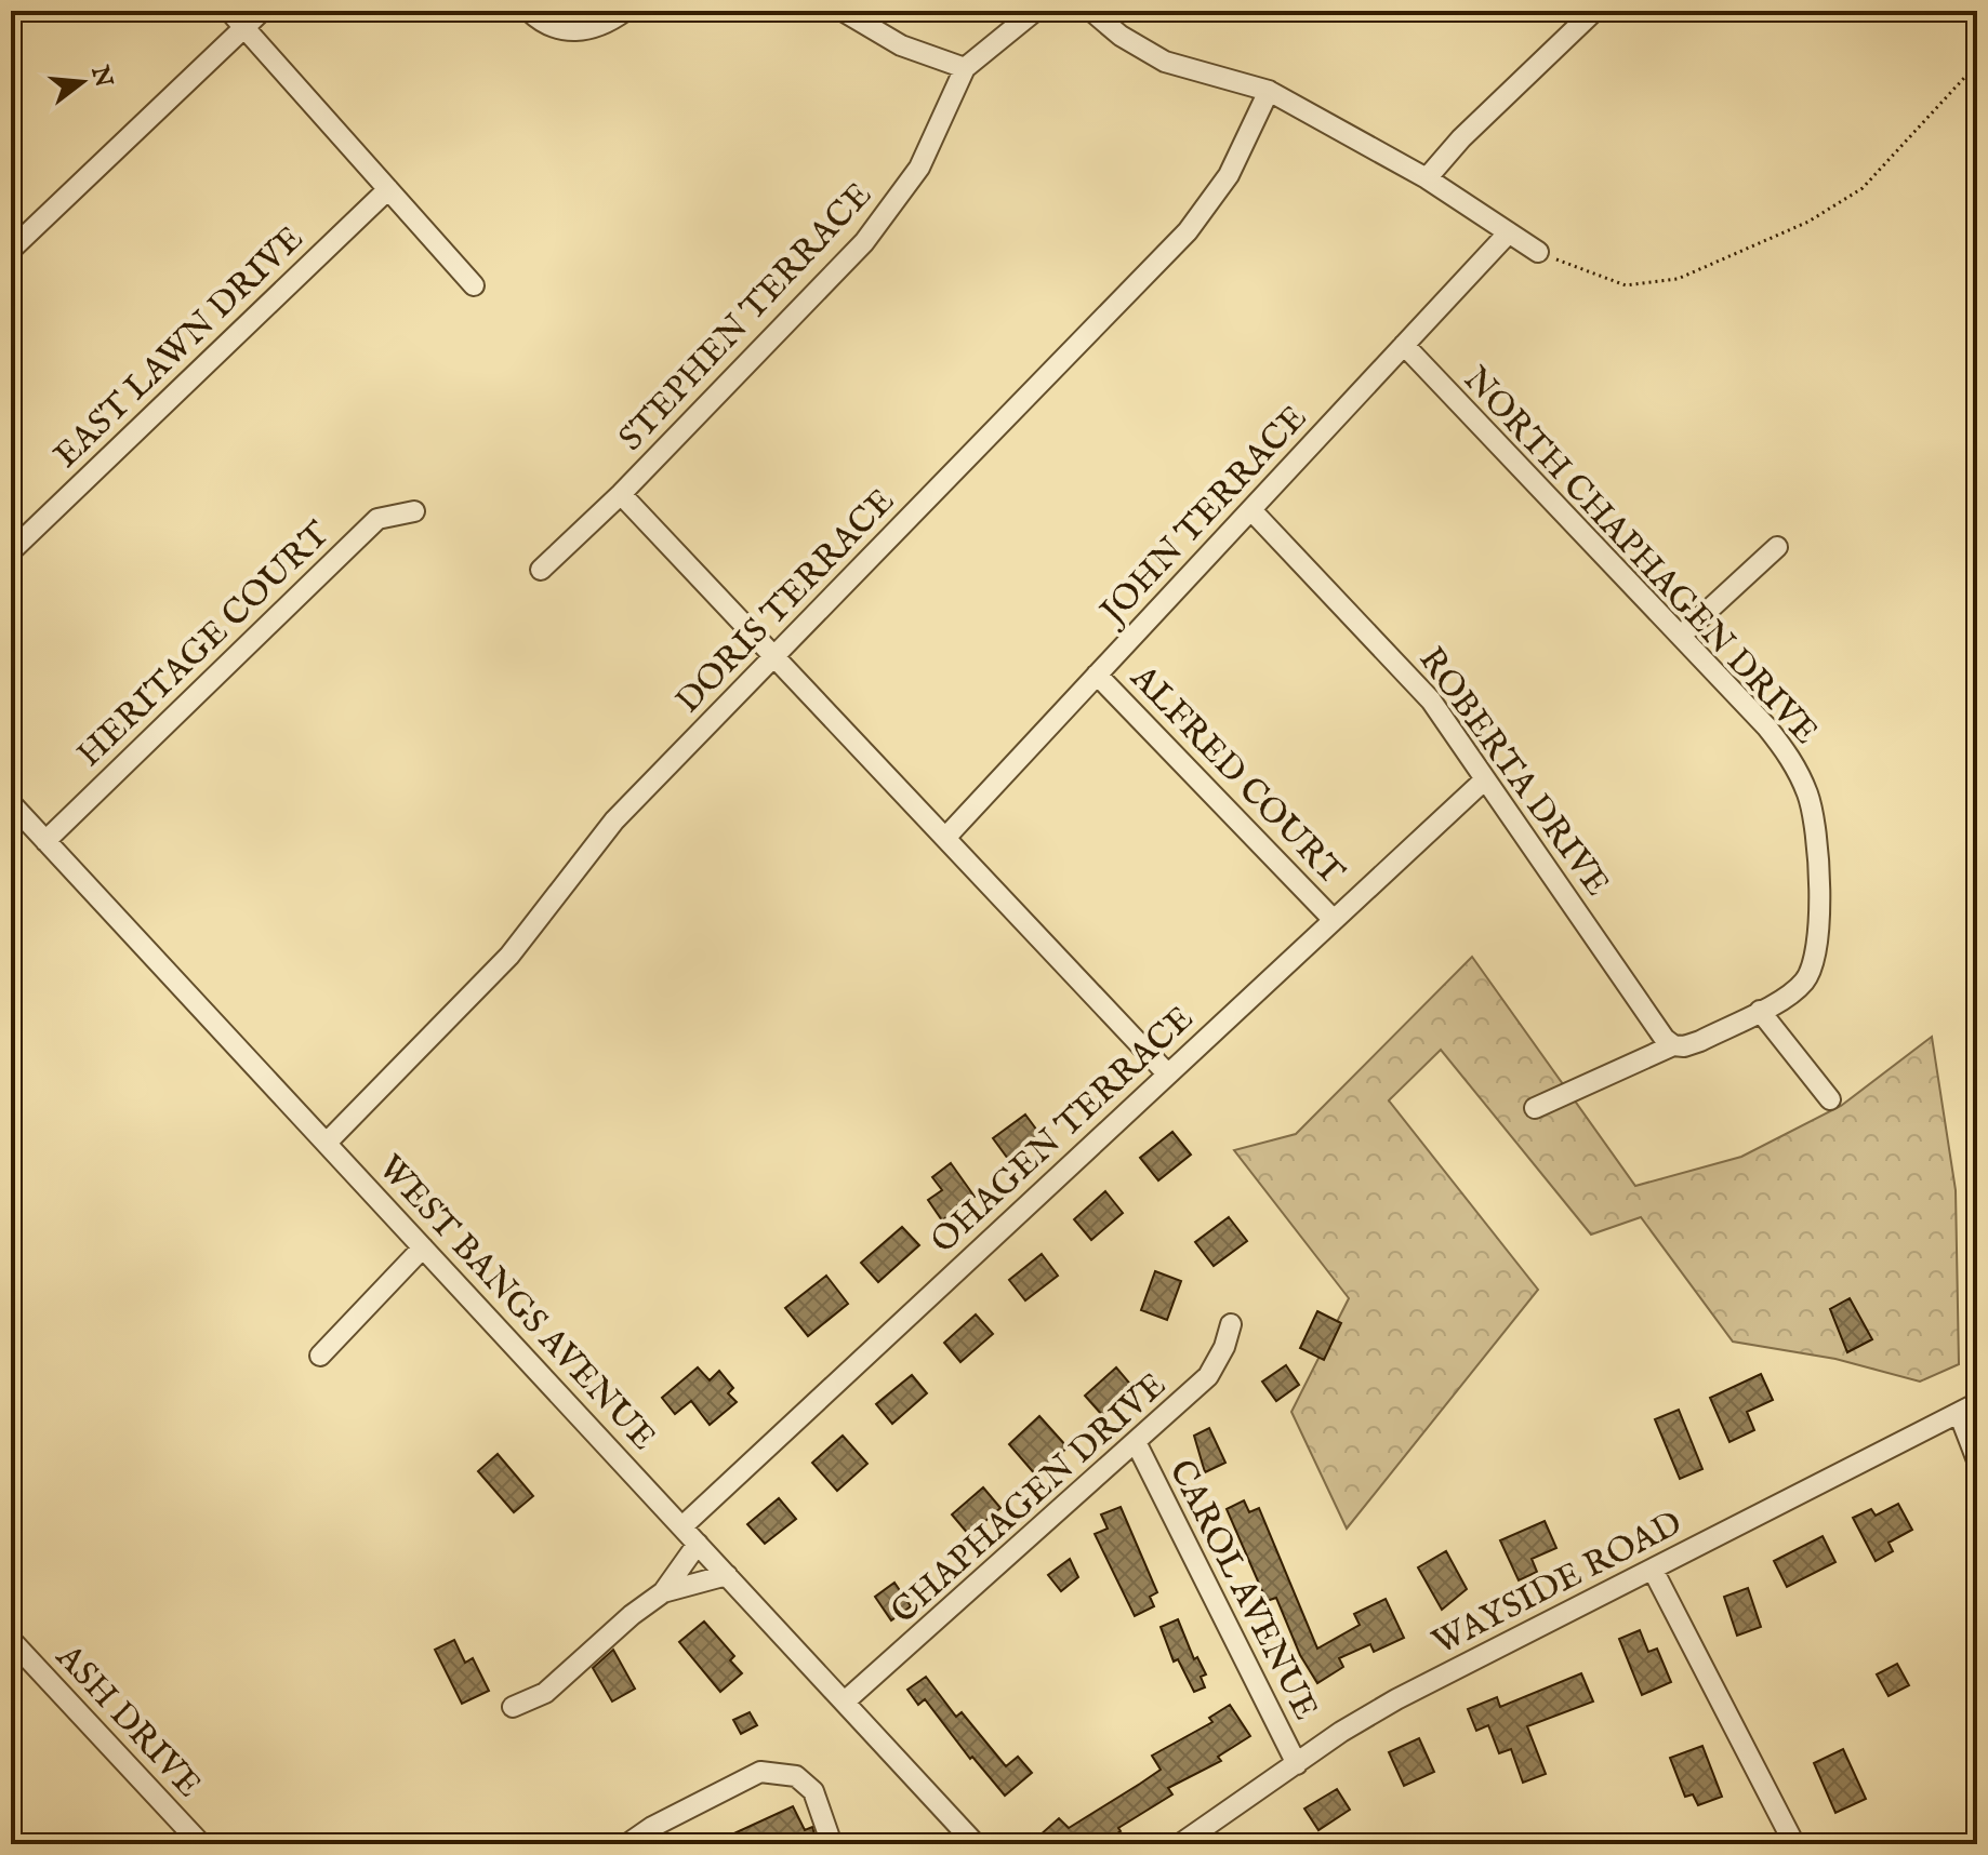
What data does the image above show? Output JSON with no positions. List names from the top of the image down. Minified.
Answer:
{"streets":{"street":["STEPHEN TERRACE","EAST LAWN DRIVE","JOHN TERRACE","NORTH CHAPHAGEN DRIVE","DORIS TERRACE","HERITAGE COURT","ROBERTA DRIVE","ALFRED COURT","OHAGEN TERRACE","WEST BANGS AVENUE","CHAPHAGEN DRIVE","WAYSIDE ROAD","CAROL AVENUE","ASH DRIVE"]},"crossings":[["JOHN TERRACE","NORTH CHAPHAGEN DRIVE"],["JOHN TERRACE","ROBERTA DRIVE"],["JOHN TERRACE","ALFRED COURT"],["NORTH CHAPHAGEN DRIVE","ROBERTA DRIVE"],["DORIS TERRACE","WEST BANGS AVENUE"],["HERITAGE COURT","WEST BANGS AVENUE"],["ROBERTA DRIVE","OHAGEN TERRACE"],["ALFRED COURT","OHAGEN TERRACE"],["OHAGEN TERRACE","WEST BANGS AVENUE"],["WEST BANGS AVENUE","CHAPHAGEN DRIVE"],["CHAPHAGEN DRIVE","CAROL AVENUE"],["WAYSIDE ROAD","CAROL AVENUE"]],"north":"right"}
